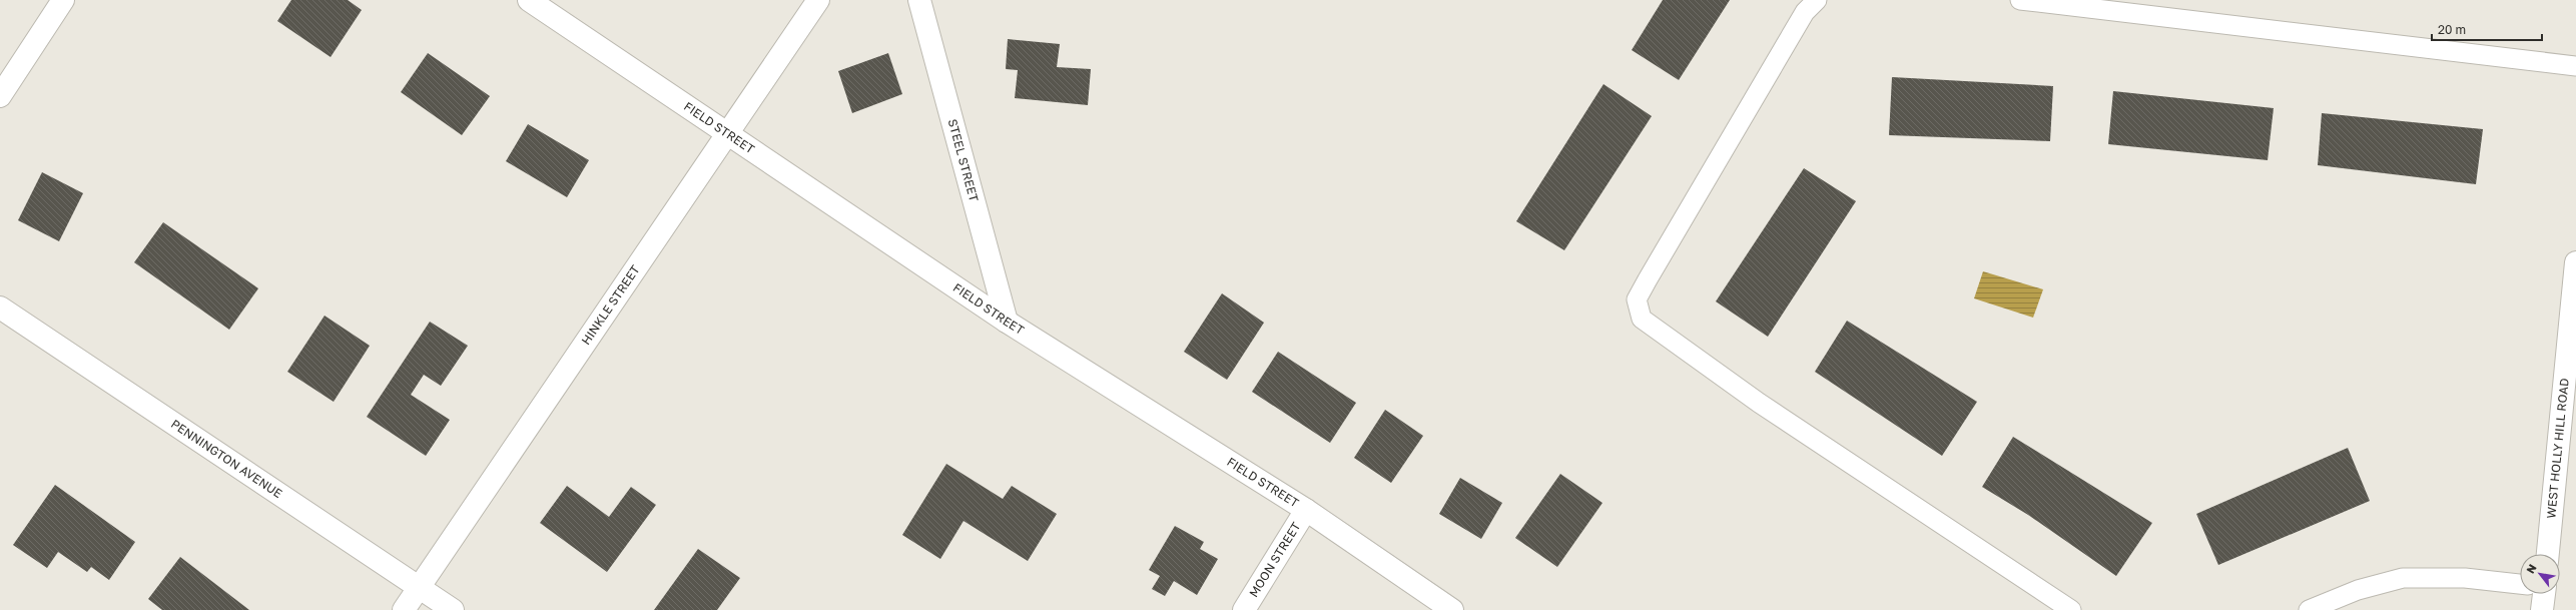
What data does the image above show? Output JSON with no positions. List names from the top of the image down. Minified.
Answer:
{"streets":{"street":["FIELD STREET","STEEL STREET","HINKLE STREET","WEST HOLLY HILL ROAD","PENNINGTON AVENUE","MOON STREET"]},"crossings":[["FIELD STREET","STEEL STREET"],["FIELD STREET","HINKLE STREET"],["FIELD STREET","MOON STREET"],["HINKLE STREET","PENNINGTON AVENUE"]],"scale_bar":"20 m","north":"top left"}
